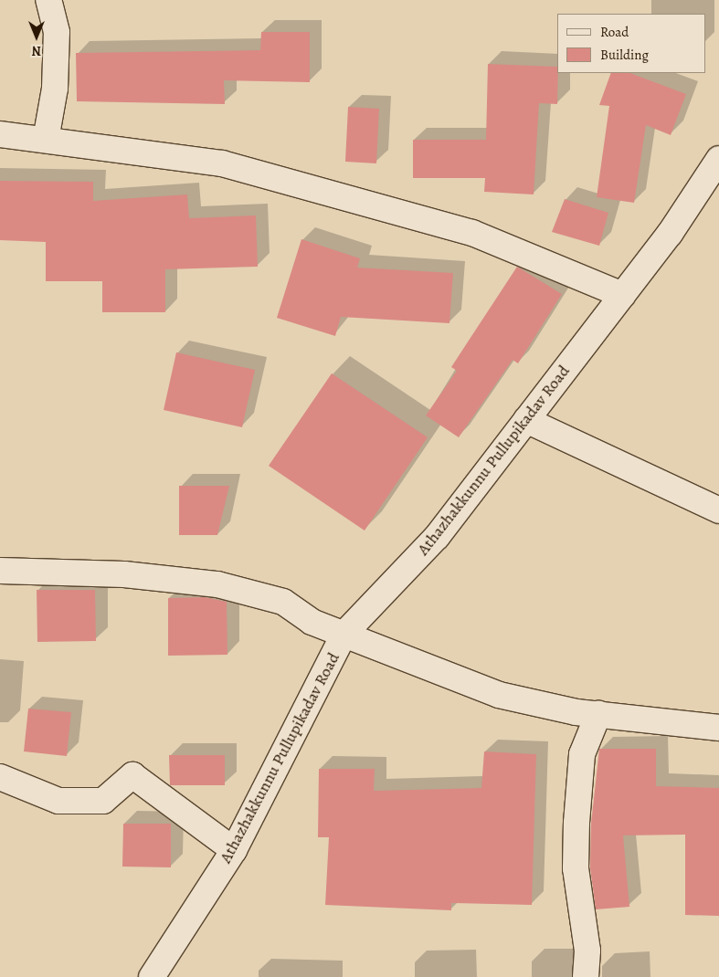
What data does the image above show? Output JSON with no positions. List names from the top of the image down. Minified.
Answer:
{"streets":{"street":["Athazhakkunnu Pullupikadav Road"]},"legend":["Road","Building"],"north":"bottom"}
